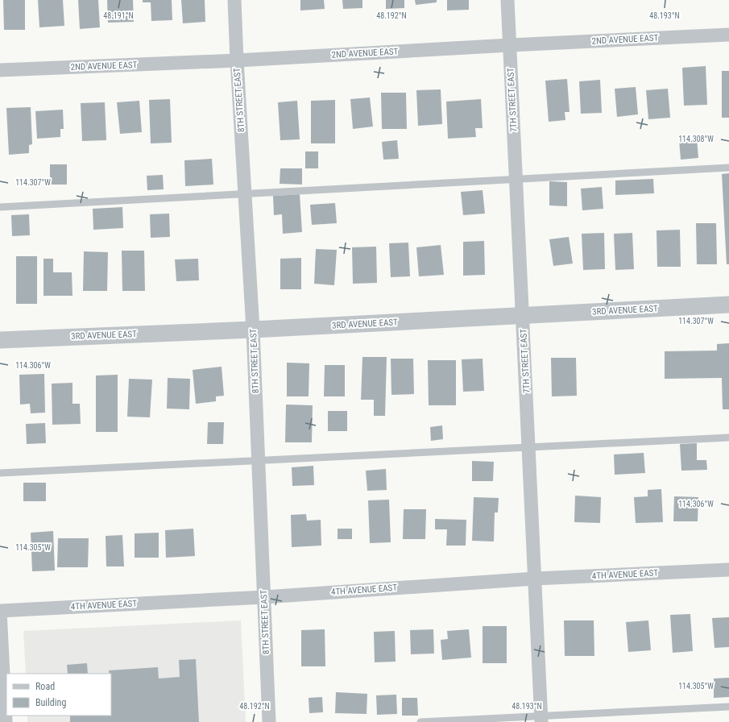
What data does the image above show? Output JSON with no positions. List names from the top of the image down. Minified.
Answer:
{"streets":{"street":["2ND AVENUE EAST","8TH STREET EAST","7TH STREET EAST","3RD AVENUE EAST","4TH AVENUE EAST"]},"crossings":[["2ND AVENUE EAST","8TH STREET EAST"],["2ND AVENUE EAST","7TH STREET EAST"],["8TH STREET EAST","3RD AVENUE EAST"],["8TH STREET EAST","4TH AVENUE EAST"],["7TH STREET EAST","3RD AVENUE EAST"],["7TH STREET EAST","4TH AVENUE EAST"]],"legend":["Road","Building"],"coordinates":["48.191°N","48.192°N","48.193°N","114.308°W","114.307°W","114.306°W","114.305°W"]}
